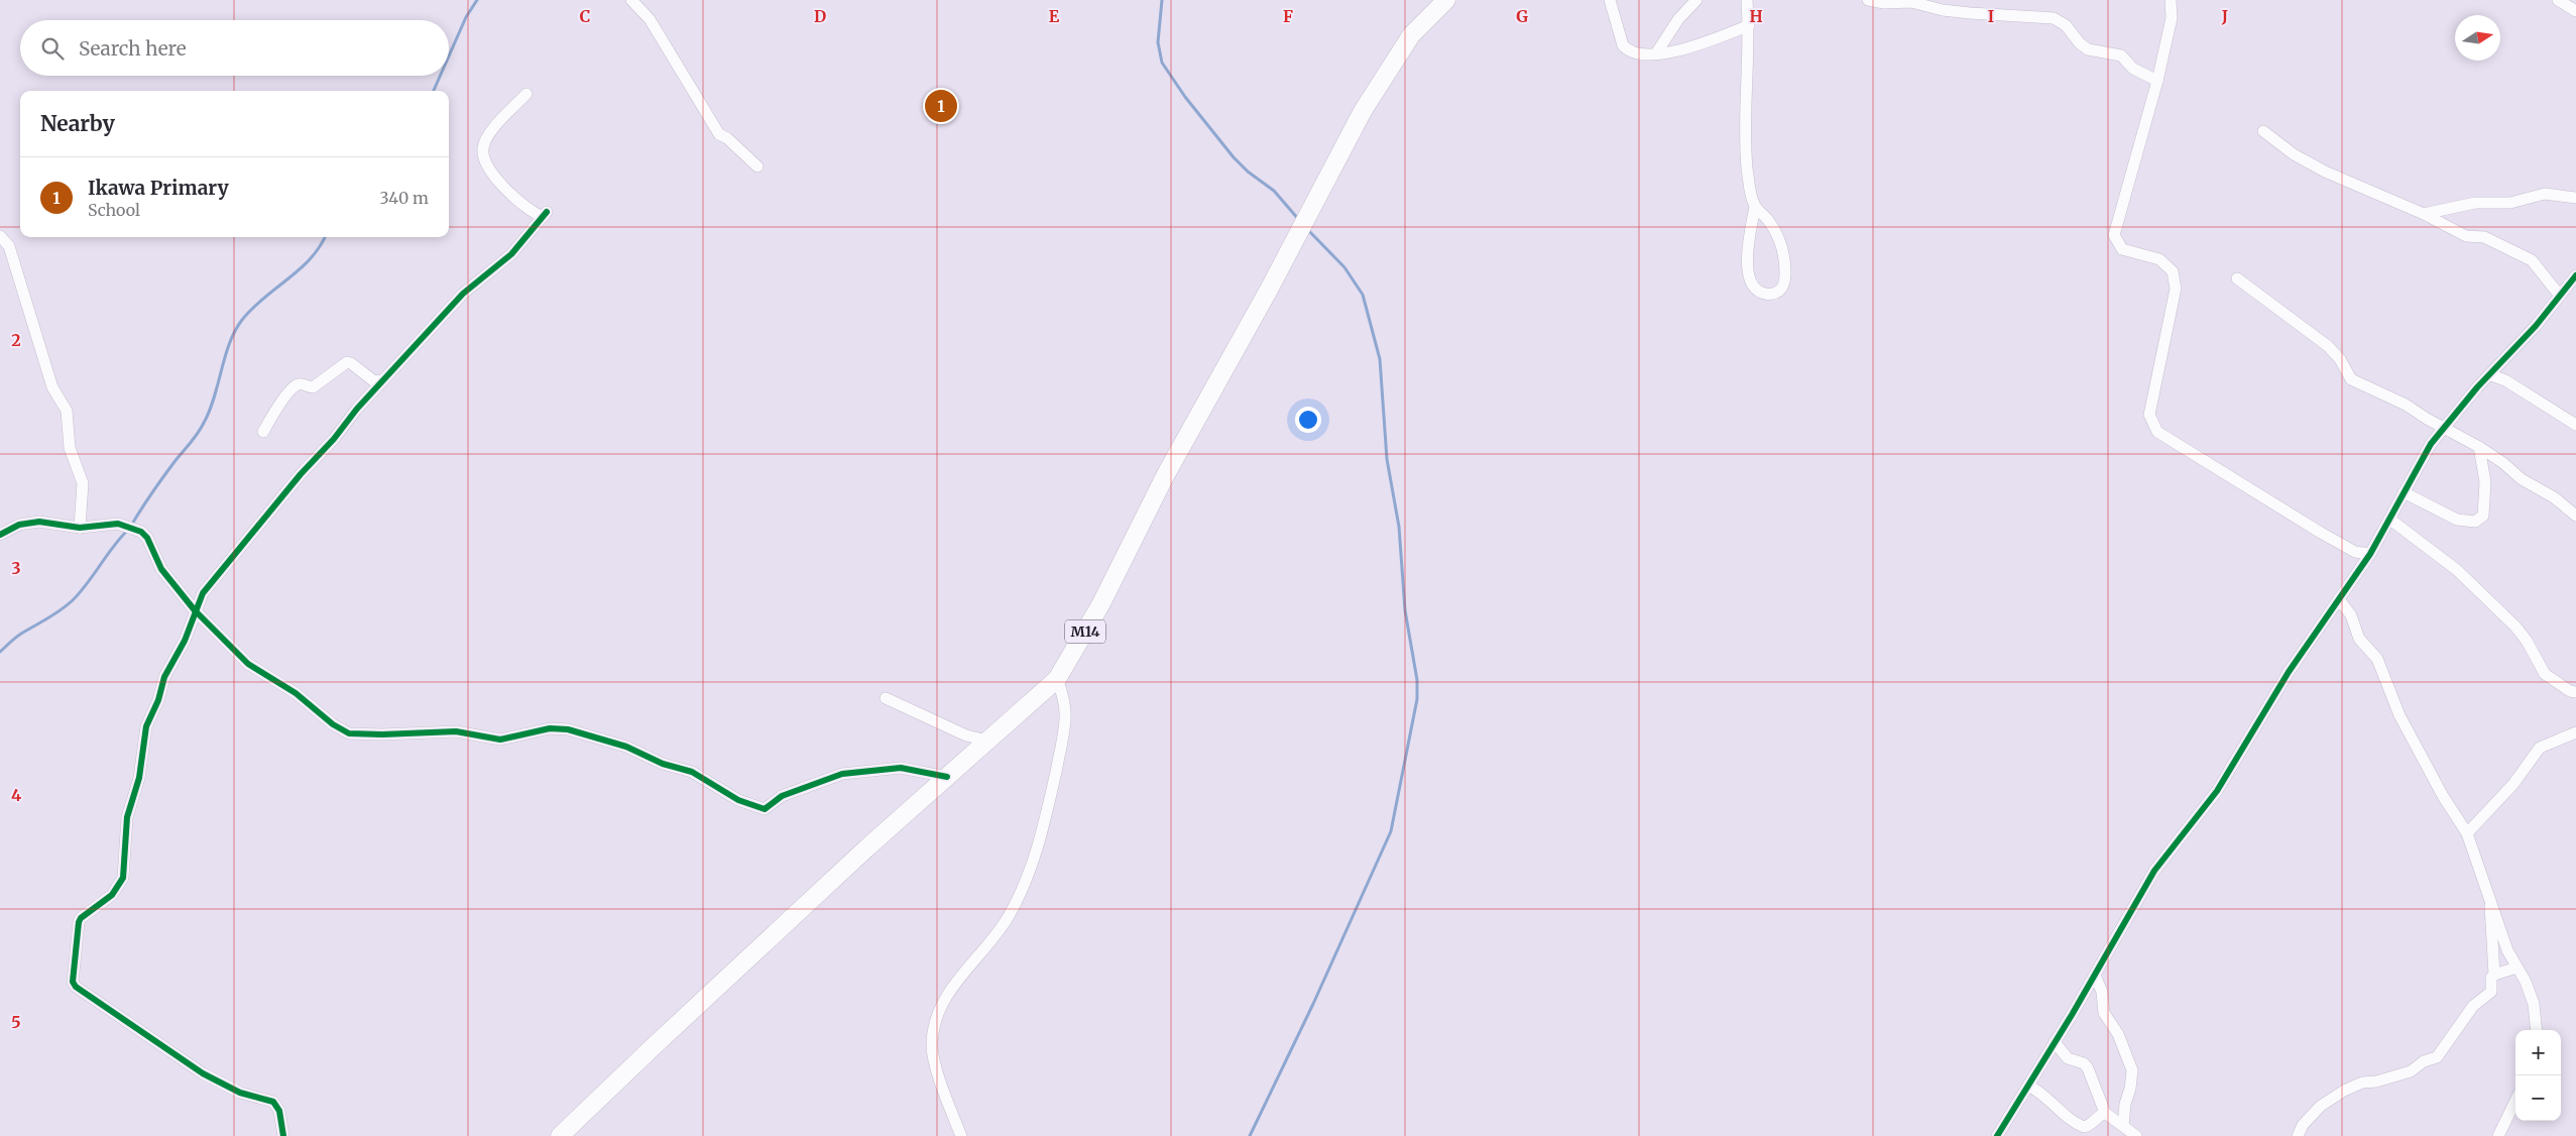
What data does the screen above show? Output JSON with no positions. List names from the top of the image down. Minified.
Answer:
{"streets":{"main road":["M14"]},"north":"right","page":{"search":"Search here","pins":"1","heading":"Nearby","list":[{"mark":"1","name":"Ikawa Primary","note":"School","value":"340 m"}],"map_buttons":["+","−"]},"grid":{"columns":["C","D","E","F","G","H","I","J"],"rows":["2","3","4","5"]}}
